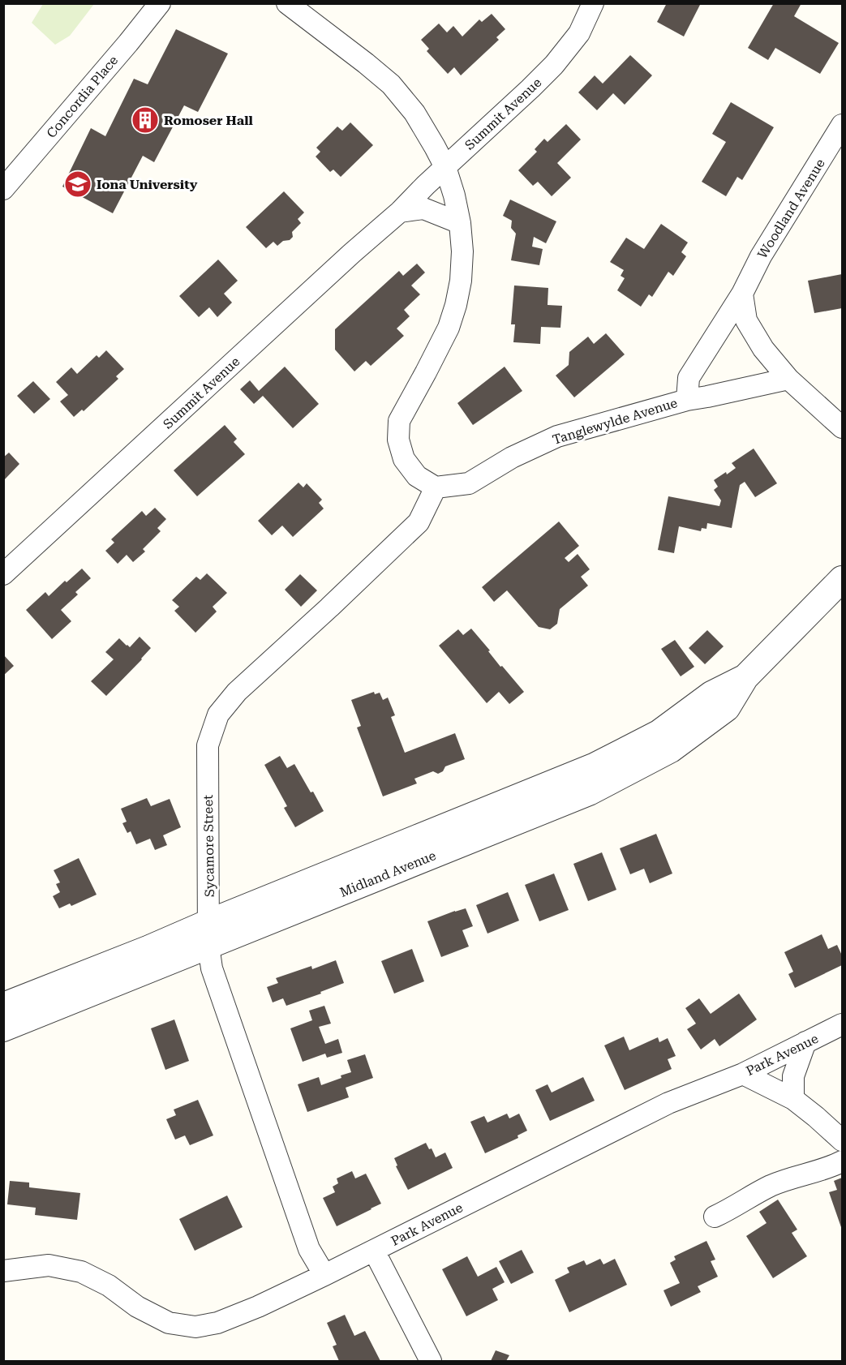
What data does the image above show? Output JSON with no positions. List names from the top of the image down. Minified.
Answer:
{"streets":{"street":["Concordia Place","Summit Avenue","Woodland Avenue","Tanglewylde Avenue","Sycamore Street","Midland Avenue","Park Avenue"]},"crossings":[["Woodland Avenue","Tanglewylde Avenue"],["Tanglewylde Avenue","Sycamore Street"],["Sycamore Street","Midland Avenue"],["Sycamore Street","Park Avenue"]],"places":{"building":["Romoser Hall"],"school or university":["Iona University"]}}
